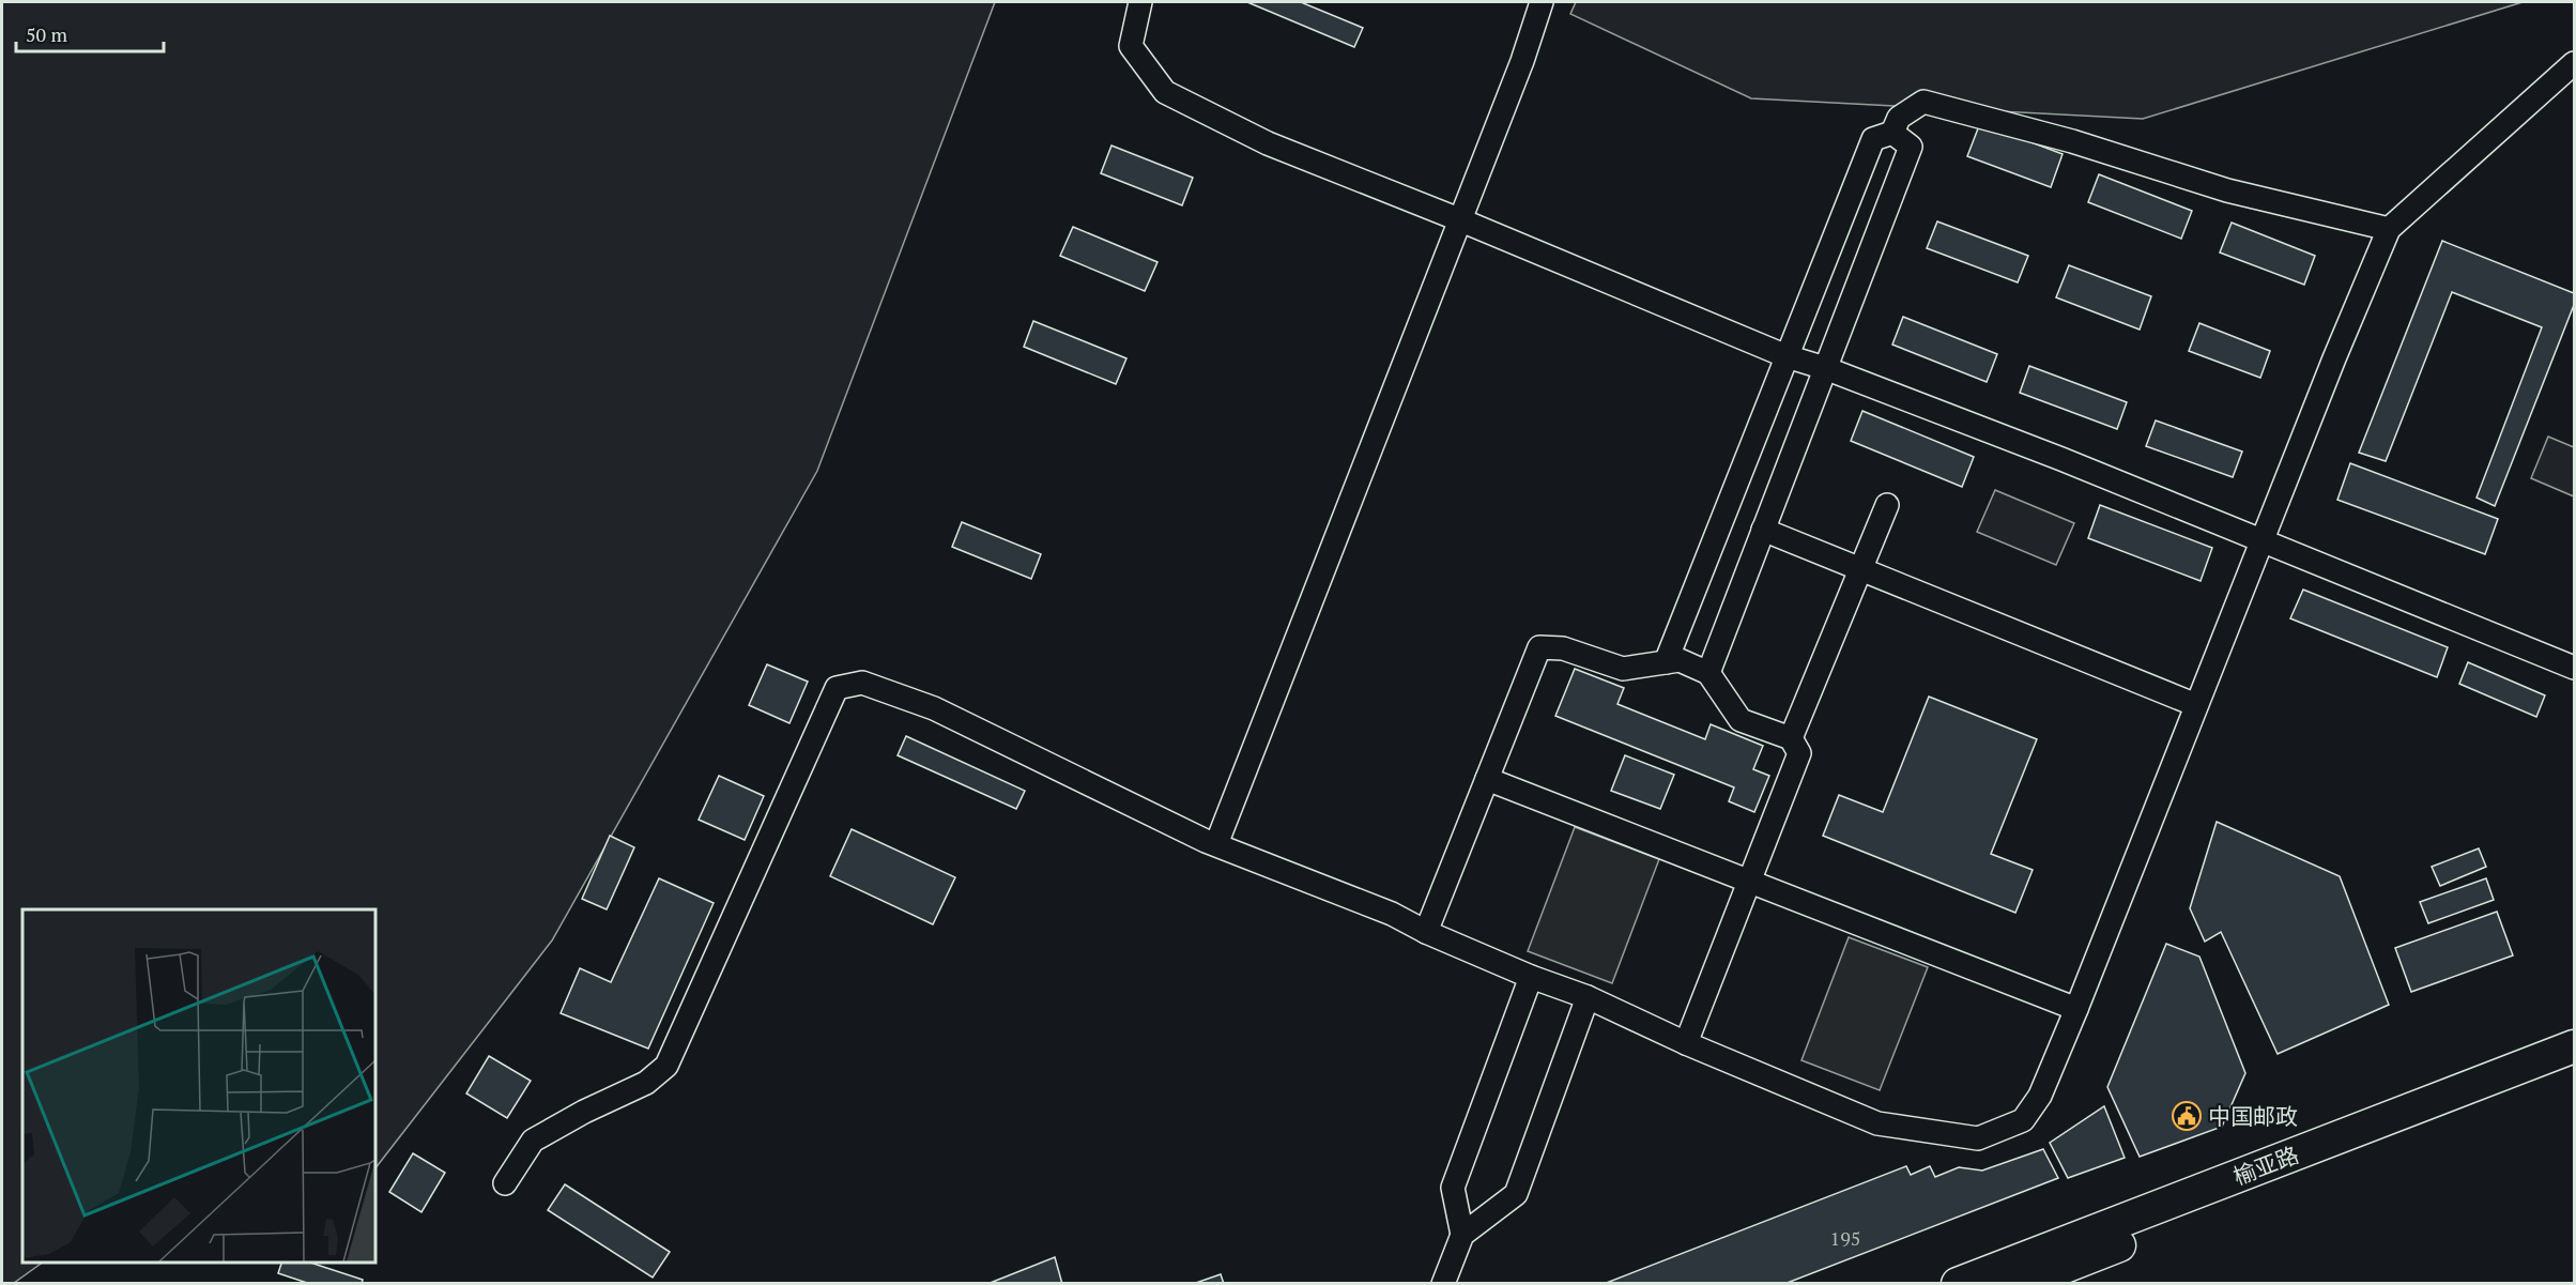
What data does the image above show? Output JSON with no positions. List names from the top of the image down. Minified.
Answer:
{"streets":{"highway":["榆亚路"]},"places":{"public building":["中国邮政"]},"house_numbers":["195"],"scale_bar":"50 m"}
